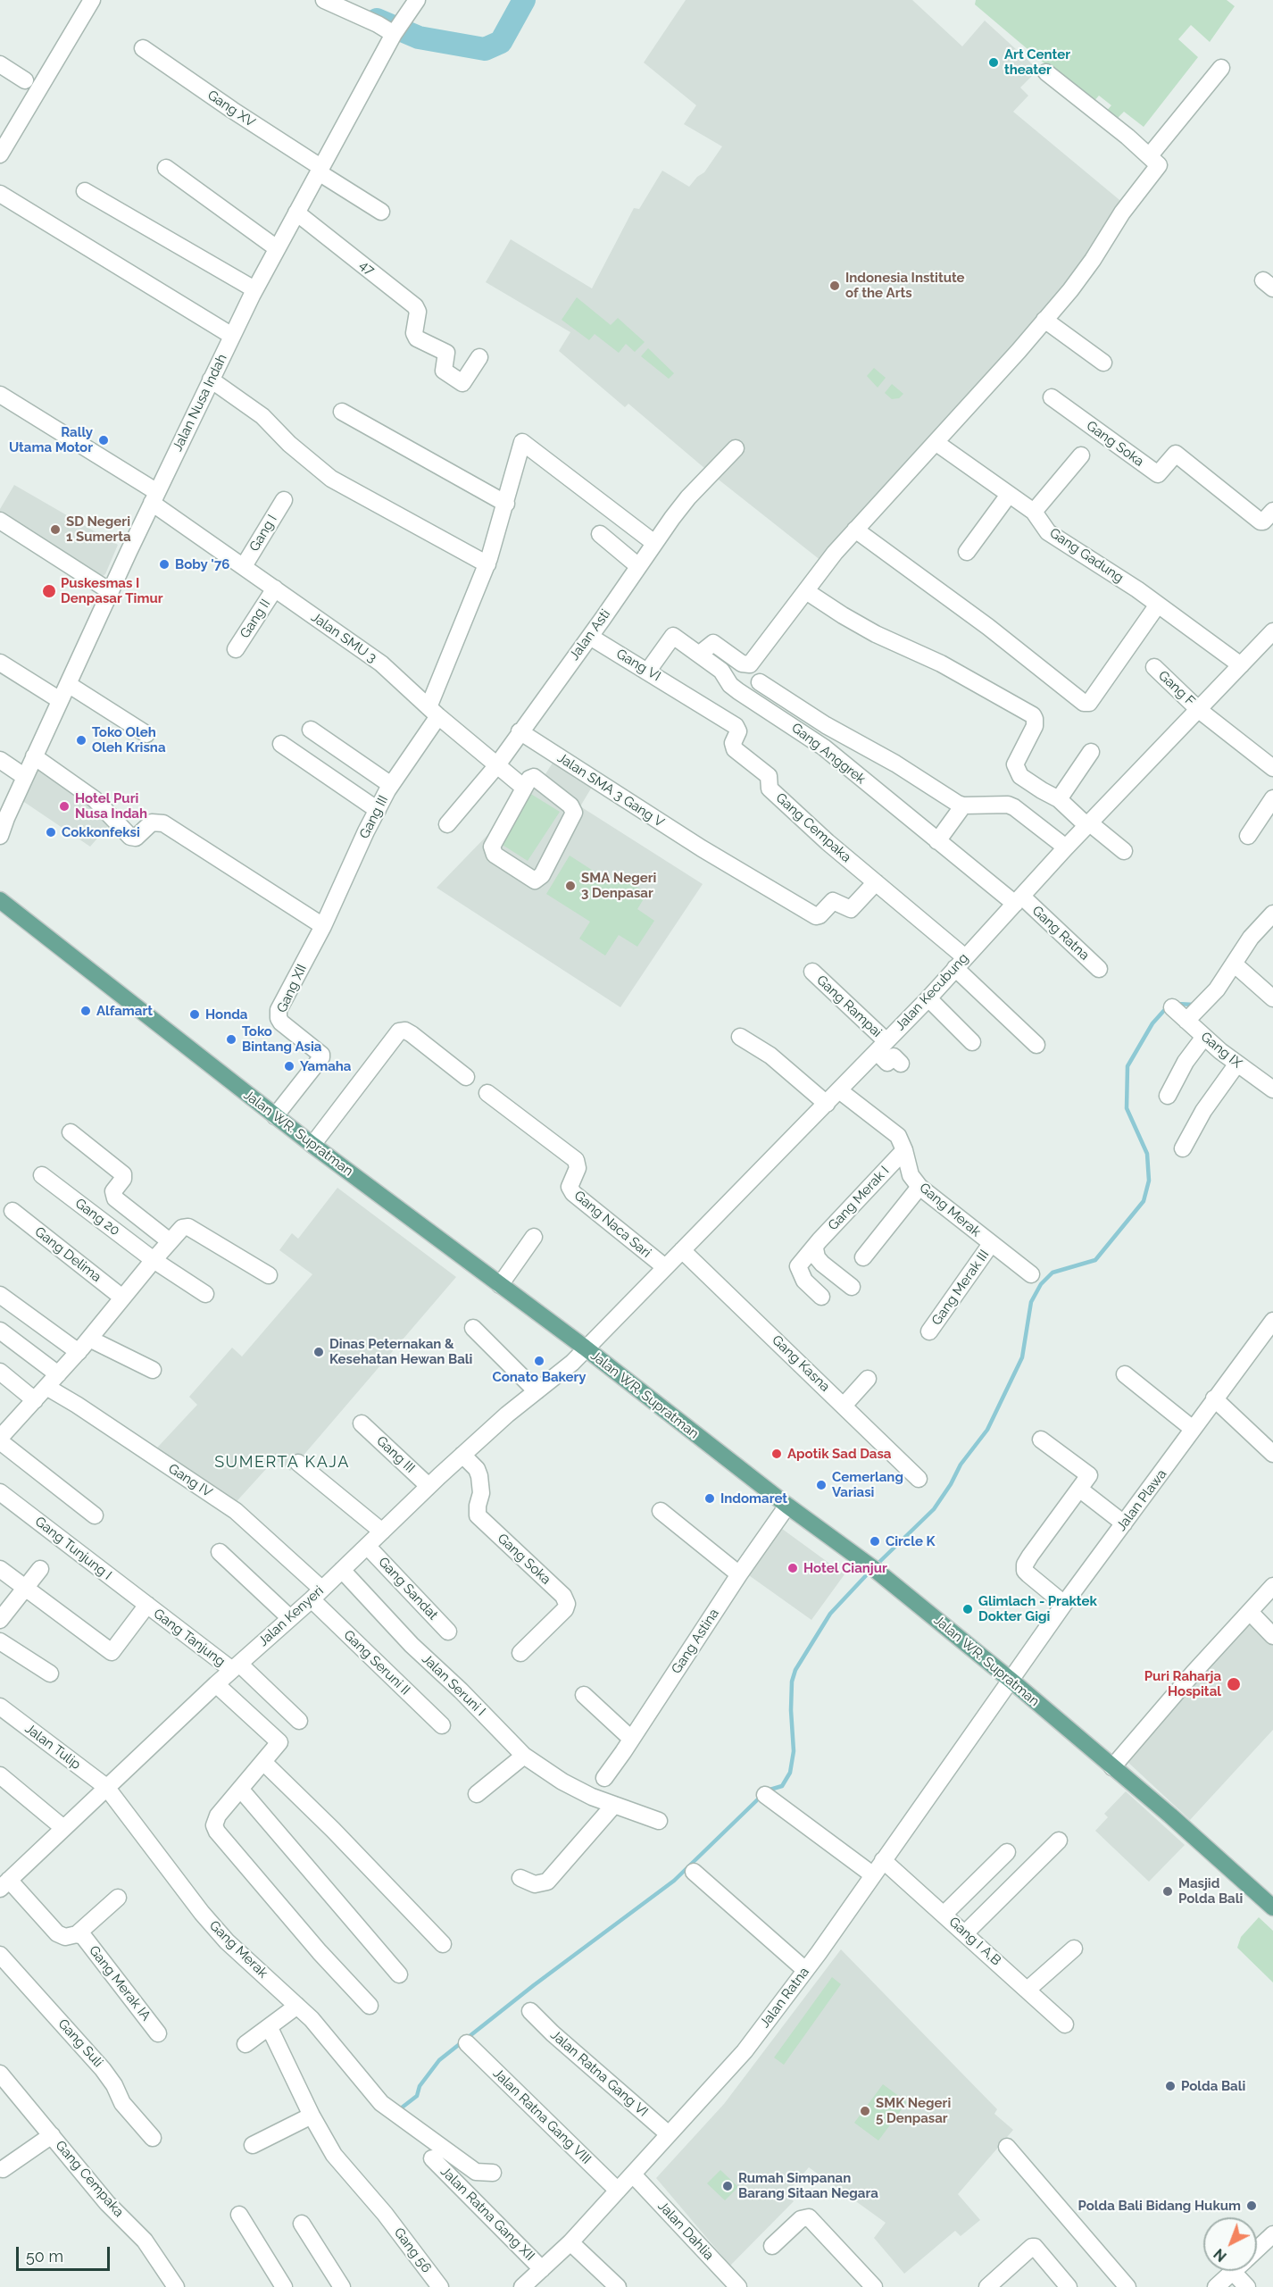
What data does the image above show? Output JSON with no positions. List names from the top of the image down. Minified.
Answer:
{"streets":{"main road":["Jalan WR. Supratman"],"street":["Gang XV","47","Jalan Nusa Indah","Gang Soka","Gang I","Gang Gadung","Gang II","Jalan Asti","Jalan SMU 3","Gang VI","Gang F","Gang Anggrek","Jalan SMA 3 Gang V","Gang III","Gang Cempaka","Gang Ratna","Gang XII","Jalan Kecubung","Gang Rampai","Gang IX","Gang Merak I","Gang Merak","Gang 20","Gang Naca Sari","Gang Delima","Gang Merak III","Gang Kasna","Gang IV","Jalan Plawa","Gang Tunjung I","Gang Sandat","Jalan Kenyeri","Gang Tanjung","Gang Astina","Gang Seruni II","Jalan Seruni I","Jalan Tulip","Gang I A,B","Gang Merak IA","Jalan Ratna","Gang Suli","Jalan Ratna Gang VI","Jalan Ratna Gang VIII","Jalan Ratna Gang XII","Jalan Dahlia","Gang 56"]},"crossings":[["Gang XV","Jalan Nusa Indah"],["47","Jalan Nusa Indah"],["Jalan Nusa Indah","Jalan SMU 3"],["Gang Soka","Jalan Kenyeri"],["Gang I","Jalan SMU 3"],["Gang Gadung","Jalan Kecubung"],["Gang II","Jalan SMU 3"],["Jalan Asti","Jalan SMU 3"],["Jalan Asti","Gang VI"],["Jalan Asti","Jalan SMA 3 Gang V"],["Jalan Asti","Gang III"],["Jalan SMU 3","Gang III"],["Gang VI","Gang Anggrek"],["Gang VI","Gang Cempaka"],["Gang F","Jalan Kecubung"],["Gang Anggrek","Gang Ratna"],["Gang Anggrek","Jalan Kecubung"],["Jalan SMA 3 Gang V","Gang Cempaka"],["Gang III","Gang XII"],["Gang III","Jalan Kenyeri"],["Gang Cempaka","Jalan Kecubung"],["Gang Ratna","Jalan Kecubung"],["Gang XII","Jalan WR. Supratman"],["Jalan Kecubung","Gang Rampai"],["Jalan Kecubung","Jalan WR. Supratman"],["Jalan Kecubung","Gang Merak"],["Jalan Kecubung","Gang Naca Sari"],["Jalan Kecubung","Gang Kasna"],["Jalan Kecubung","Jalan Kenyeri"],["Jalan WR. Supratman","Jalan Plawa"],["Jalan WR. Supratman","Jalan Kenyeri"],["Jalan WR. Supratman","Gang Astina"],["Jalan WR. Supratman","Jalan Ratna"],["Gang Merak I","Gang Merak"],["Gang Merak","Gang Merak III"],["Gang Merak","Jalan Kenyeri"],["Gang Merak","Jalan Tulip"],["Gang IV","Jalan Kenyeri"],["Gang IV","Gang Seruni II"],["Jalan Plawa","Jalan Ratna"],["Gang Tunjung I","Gang Tanjung"],["Gang Sandat","Jalan Kenyeri"],["Jalan Kenyeri","Gang Tanjung"],["Jalan Kenyeri","Gang Seruni II"],["Jalan Kenyeri","Jalan Seruni I"],["Jalan Kenyeri","Jalan Tulip"],["Jalan Kenyeri","Gang Merak IA"],["Gang I A,B","Jalan Ratna"],["Jalan Ratna","Jalan Ratna Gang VI"],["Jalan Ratna","Jalan Ratna Gang VIII"],["Jalan Ratna","Jalan Ratna Gang XII"],["Jalan Ratna","Jalan Dahlia"]],"districts":["SUMERTA KAJA"],"places":["Art Center theater","Indonesia Institute of the Arts","Rally Utama Motor","SD Negeri 1 Sumerta","Boby '76","Puskesmas I Denpasar Timur","Toko Oleh Oleh Krisna","Hotel Puri Nusa Indah","Cokkonfeksi","SMA Negeri 3 Denpasar","Alfamart","Honda","Toko Bintang Asia","Yamaha","Dinas Peternakan & Kesehatan Hewan Bali","Conato Bakery","Apotik Sad Dasa","Cemerlang Variasi","Indomaret","Circle K","Hotel Cianjur","Glimlach - Praktek Dokter Gigi","Puri Raharja Hospital","Masjid Polda Bali","Polda Bali","SMK Negeri 5 Denpasar","Rumah Simpanan Barang Sitaan Negara","Polda Bali Bidang Hukum"],"scale_bar":"50 m","north":"bottom left"}
